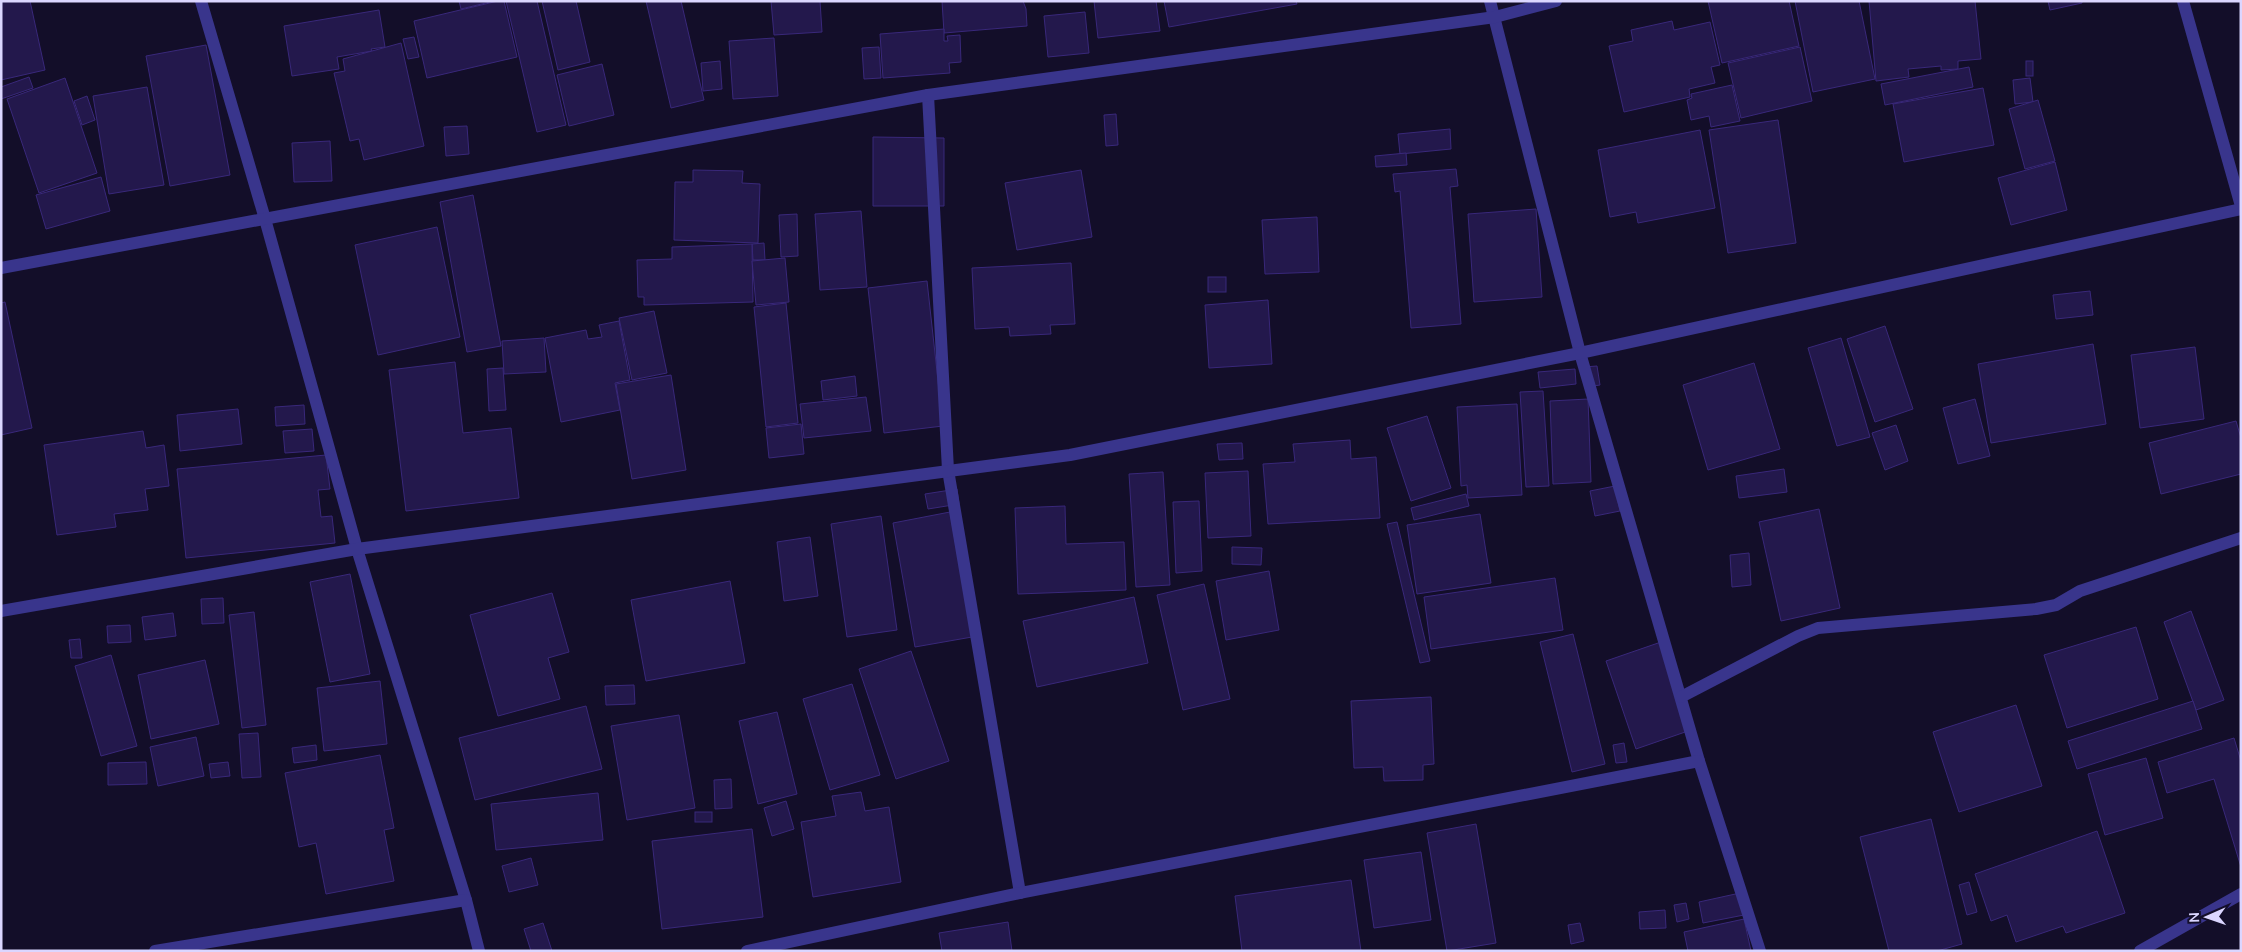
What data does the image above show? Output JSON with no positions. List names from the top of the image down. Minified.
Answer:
{"north":"left"}
